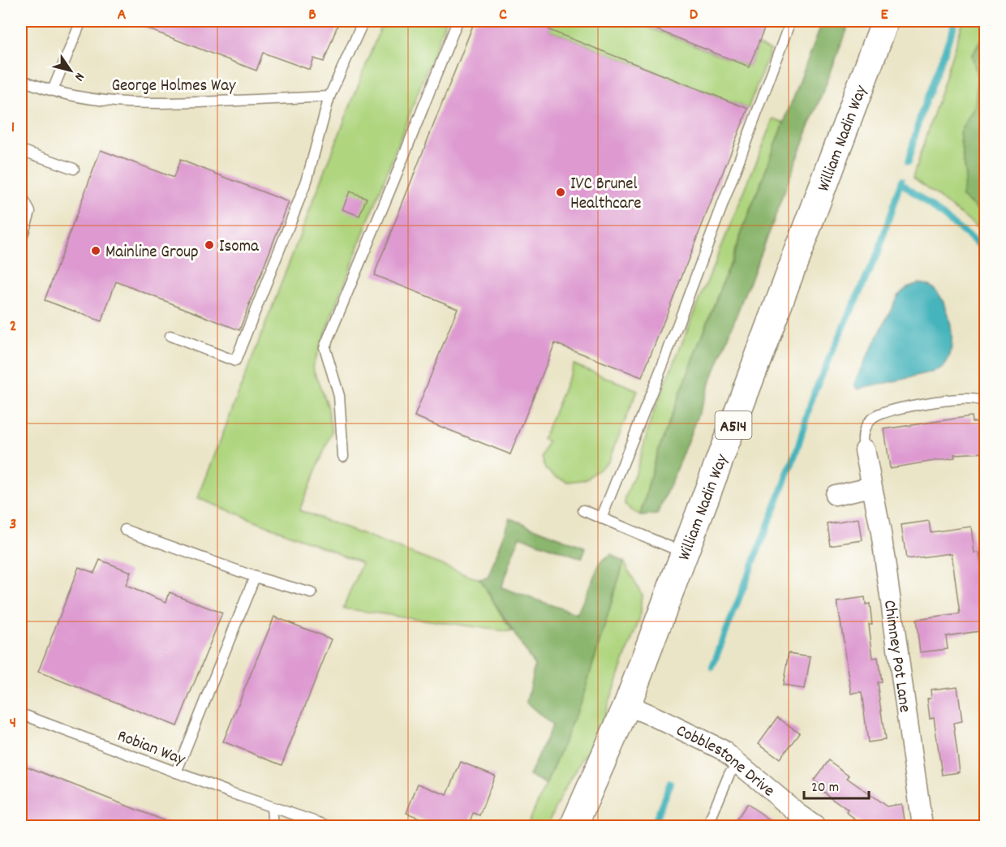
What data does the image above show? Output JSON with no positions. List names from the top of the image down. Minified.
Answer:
{"streets":{"main road":["William Nadin Way","A514"],"street":["Chimney Pot Lane","Cobblestone Drive"],"lane":["George Holmes Way","Robian Way"]},"crossings":[["William Nadin Way","Cobblestone Drive"]],"places":["IVC Brunel Healthcare","Isoma","Mainline Group"],"scale_bar":"20 m","north":"bottom right","grid":{"columns":["A","B","C","D","E"],"rows":["1","2","3","4"]}}
